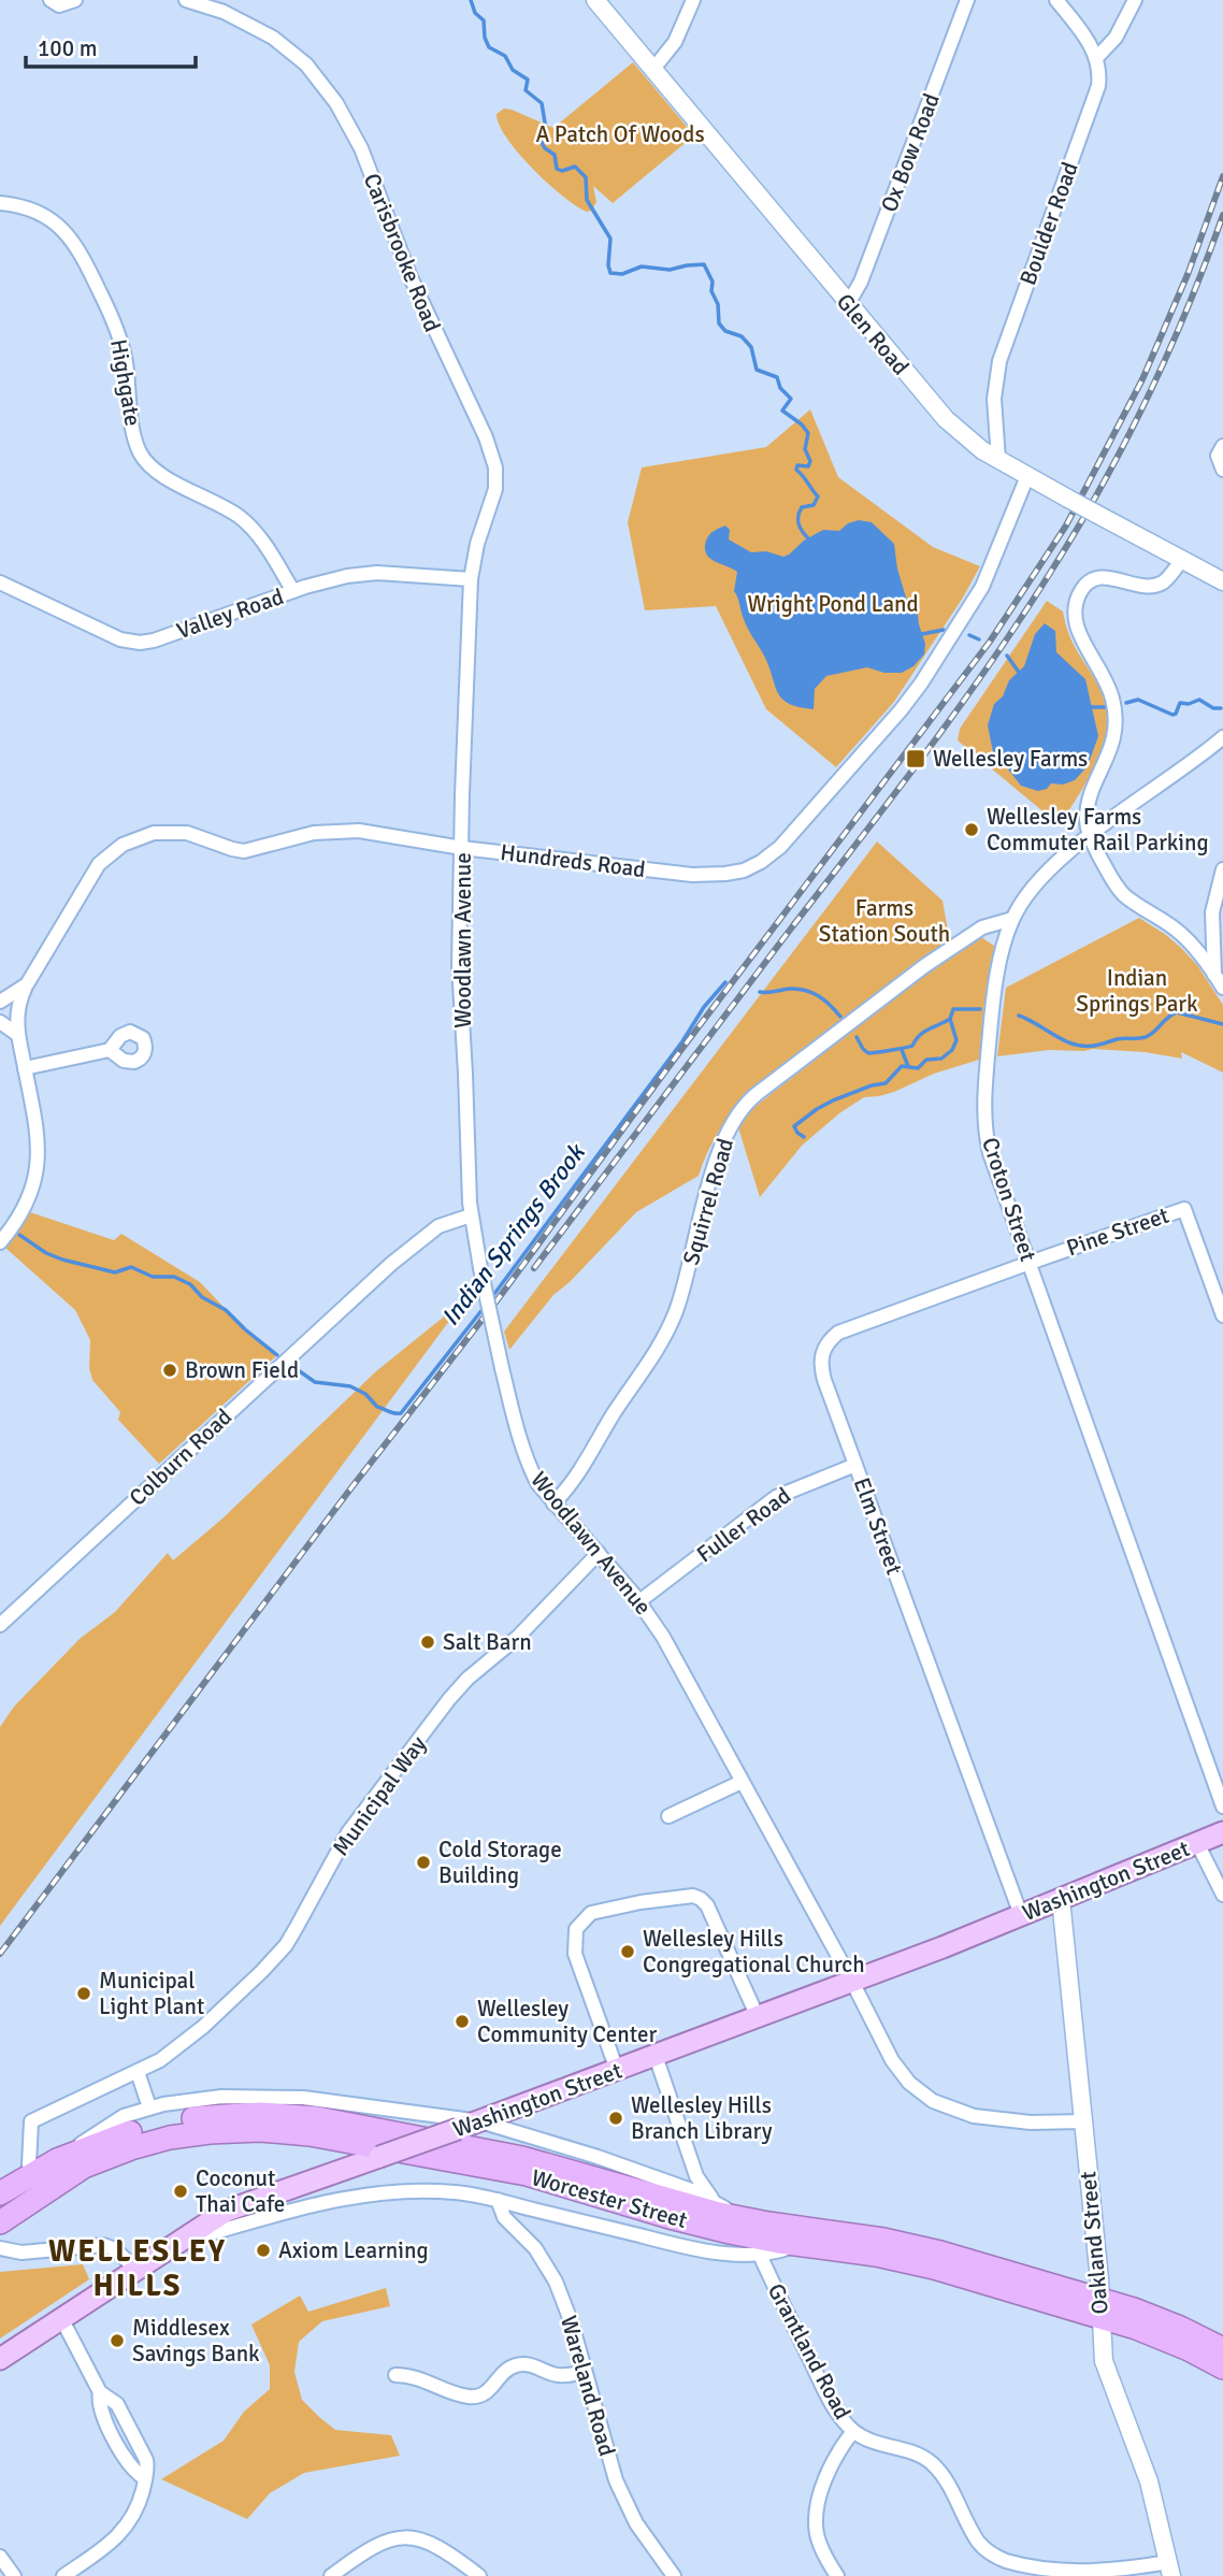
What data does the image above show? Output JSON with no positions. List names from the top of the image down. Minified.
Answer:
{"streets":{"highway":["Worcester Street"],"main road":["Washington Street"],"street":["Ox Bow Road","Boulder Road","Carisbrooke Road","Glen Road","Highgate","Valley Road","Hundreds Road","Woodlawn Avenue","Croton Street","Squirrel Road","Pine Street","Colburn Road","Fuller Road","Elm Street","Municipal Way","Oakland Street","Grantland Road","Wareland Road"]},"crossings":[["Ox Bow Road","Glen Road"],["Boulder Road","Glen Road"],["Carisbrooke Road","Valley Road"],["Carisbrooke Road","Woodlawn Avenue"],["Glen Road","Hundreds Road"],["Highgate","Valley Road"],["Valley Road","Woodlawn Avenue"],["Hundreds Road","Woodlawn Avenue"],["Woodlawn Avenue","Squirrel Road"],["Woodlawn Avenue","Colburn Road"],["Woodlawn Avenue","Fuller Road"],["Woodlawn Avenue","Municipal Way"],["Woodlawn Avenue","Washington Street"],["Woodlawn Avenue","Oakland Street"],["Croton Street","Squirrel Road"],["Croton Street","Pine Street"],["Croton Street","Elm Street"],["Pine Street","Elm Street"],["Fuller Road","Elm Street"],["Elm Street","Washington Street"],["Municipal Way","Worcester Street"],["Washington Street","Oakland Street"],["Worcester Street","Oakland Street"],["Oakland Street","Grantland Road"]],"districts":["WELLESLEY HILLS"],"water":["Indian Springs Brook"],"parks":["A Patch Of Woods","Wright Pond Land","Farms Station South","Indian Springs Park"],"places":{"transit":["Wellesley Farms"],"other":["Wellesley Farms Commuter Rail Parking","Brown Field","Salt Barn","Cold Storage Building","Wellesley Hills Congregational Church","Municipal Light Plant","Wellesley Community Center","Wellesley Hills Branch Library","Coconut Thai Cafe","Axiom Learning","Middlesex Savings Bank"]},"scale_bar":"100 m"}
